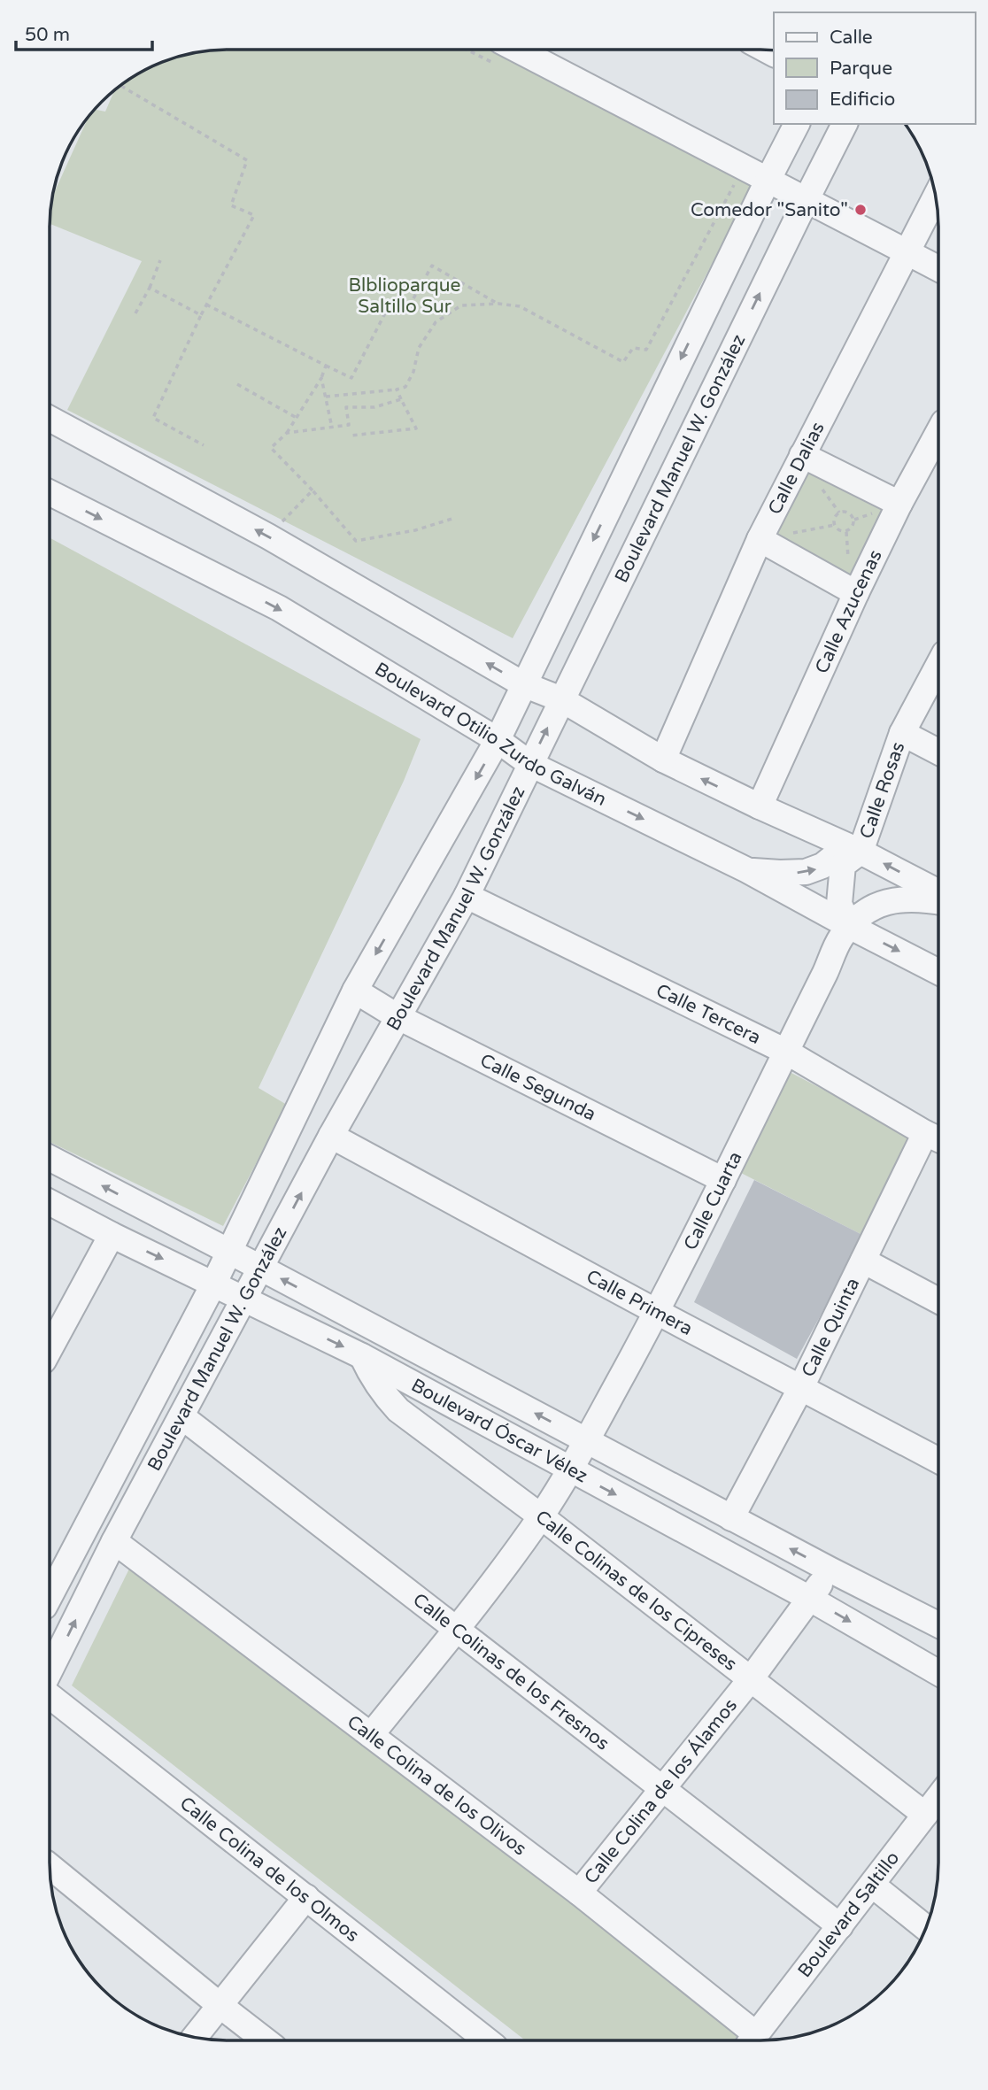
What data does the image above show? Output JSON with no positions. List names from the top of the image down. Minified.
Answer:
{"streets":{"street":["Boulevard Manuel W. González","Calle Dalias","Calle Azucenas","Boulevard Otilio Zurdo Galván","Calle Rosas","Calle Tercera","Calle Segunda","Calle Cuarta","Calle Primera","Calle Quinta","Boulevard Óscar Vélez","Calle Colinas de los Cipreses","Calle Colinas de los Fresnos","Calle Colina de los Olivos","Calle Colina de los Álamos","Calle Colina de los Olmos","Boulevard Saltillo"]},"crossings":[["Boulevard Manuel W. González","Boulevard Otilio Zurdo Galván"],["Boulevard Manuel W. González","Calle Tercera"],["Boulevard Manuel W. González","Calle Segunda"],["Boulevard Manuel W. González","Calle Primera"],["Boulevard Manuel W. González","Boulevard Óscar Vélez"],["Boulevard Manuel W. González","Calle Colinas de los Fresnos"],["Boulevard Manuel W. González","Calle Colina de los Olivos"],["Boulevard Otilio Zurdo Galván","Calle Rosas"],["Boulevard Otilio Zurdo Galván","Calle Cuarta"],["Calle Rosas","Calle Cuarta"],["Calle Tercera","Calle Cuarta"],["Calle Tercera","Calle Quinta"],["Calle Segunda","Calle Cuarta"],["Calle Cuarta","Calle Primera"],["Calle Cuarta","Boulevard Óscar Vélez"],["Calle Cuarta","Calle Colinas de los Cipreses"],["Calle Cuarta","Calle Colinas de los Fresnos"],["Calle Cuarta","Calle Colina de los Olivos"],["Calle Primera","Calle Quinta"],["Calle Quinta","Boulevard Óscar Vélez"],["Boulevard Óscar Vélez","Calle Colinas de los Cipreses"],["Boulevard Óscar Vélez","Calle Colina de los Álamos"],["Calle Colinas de los Cipreses","Calle Colina de los Álamos"],["Calle Colinas de los Cipreses","Boulevard Saltillo"],["Calle Colinas de los Fresnos","Calle Colina de los Álamos"],["Calle Colinas de los Fresnos","Boulevard Saltillo"],["Calle Colina de los Olivos","Calle Colina de los Álamos"],["Calle Colina de los Olivos","Boulevard Saltillo"]],"parks":["Blblioparque Saltillo Sur"],"places":["Comedor \"Sanito\""],"legend":["Calle","Parque","Edificio"],"scale_bar":"50 m"}
